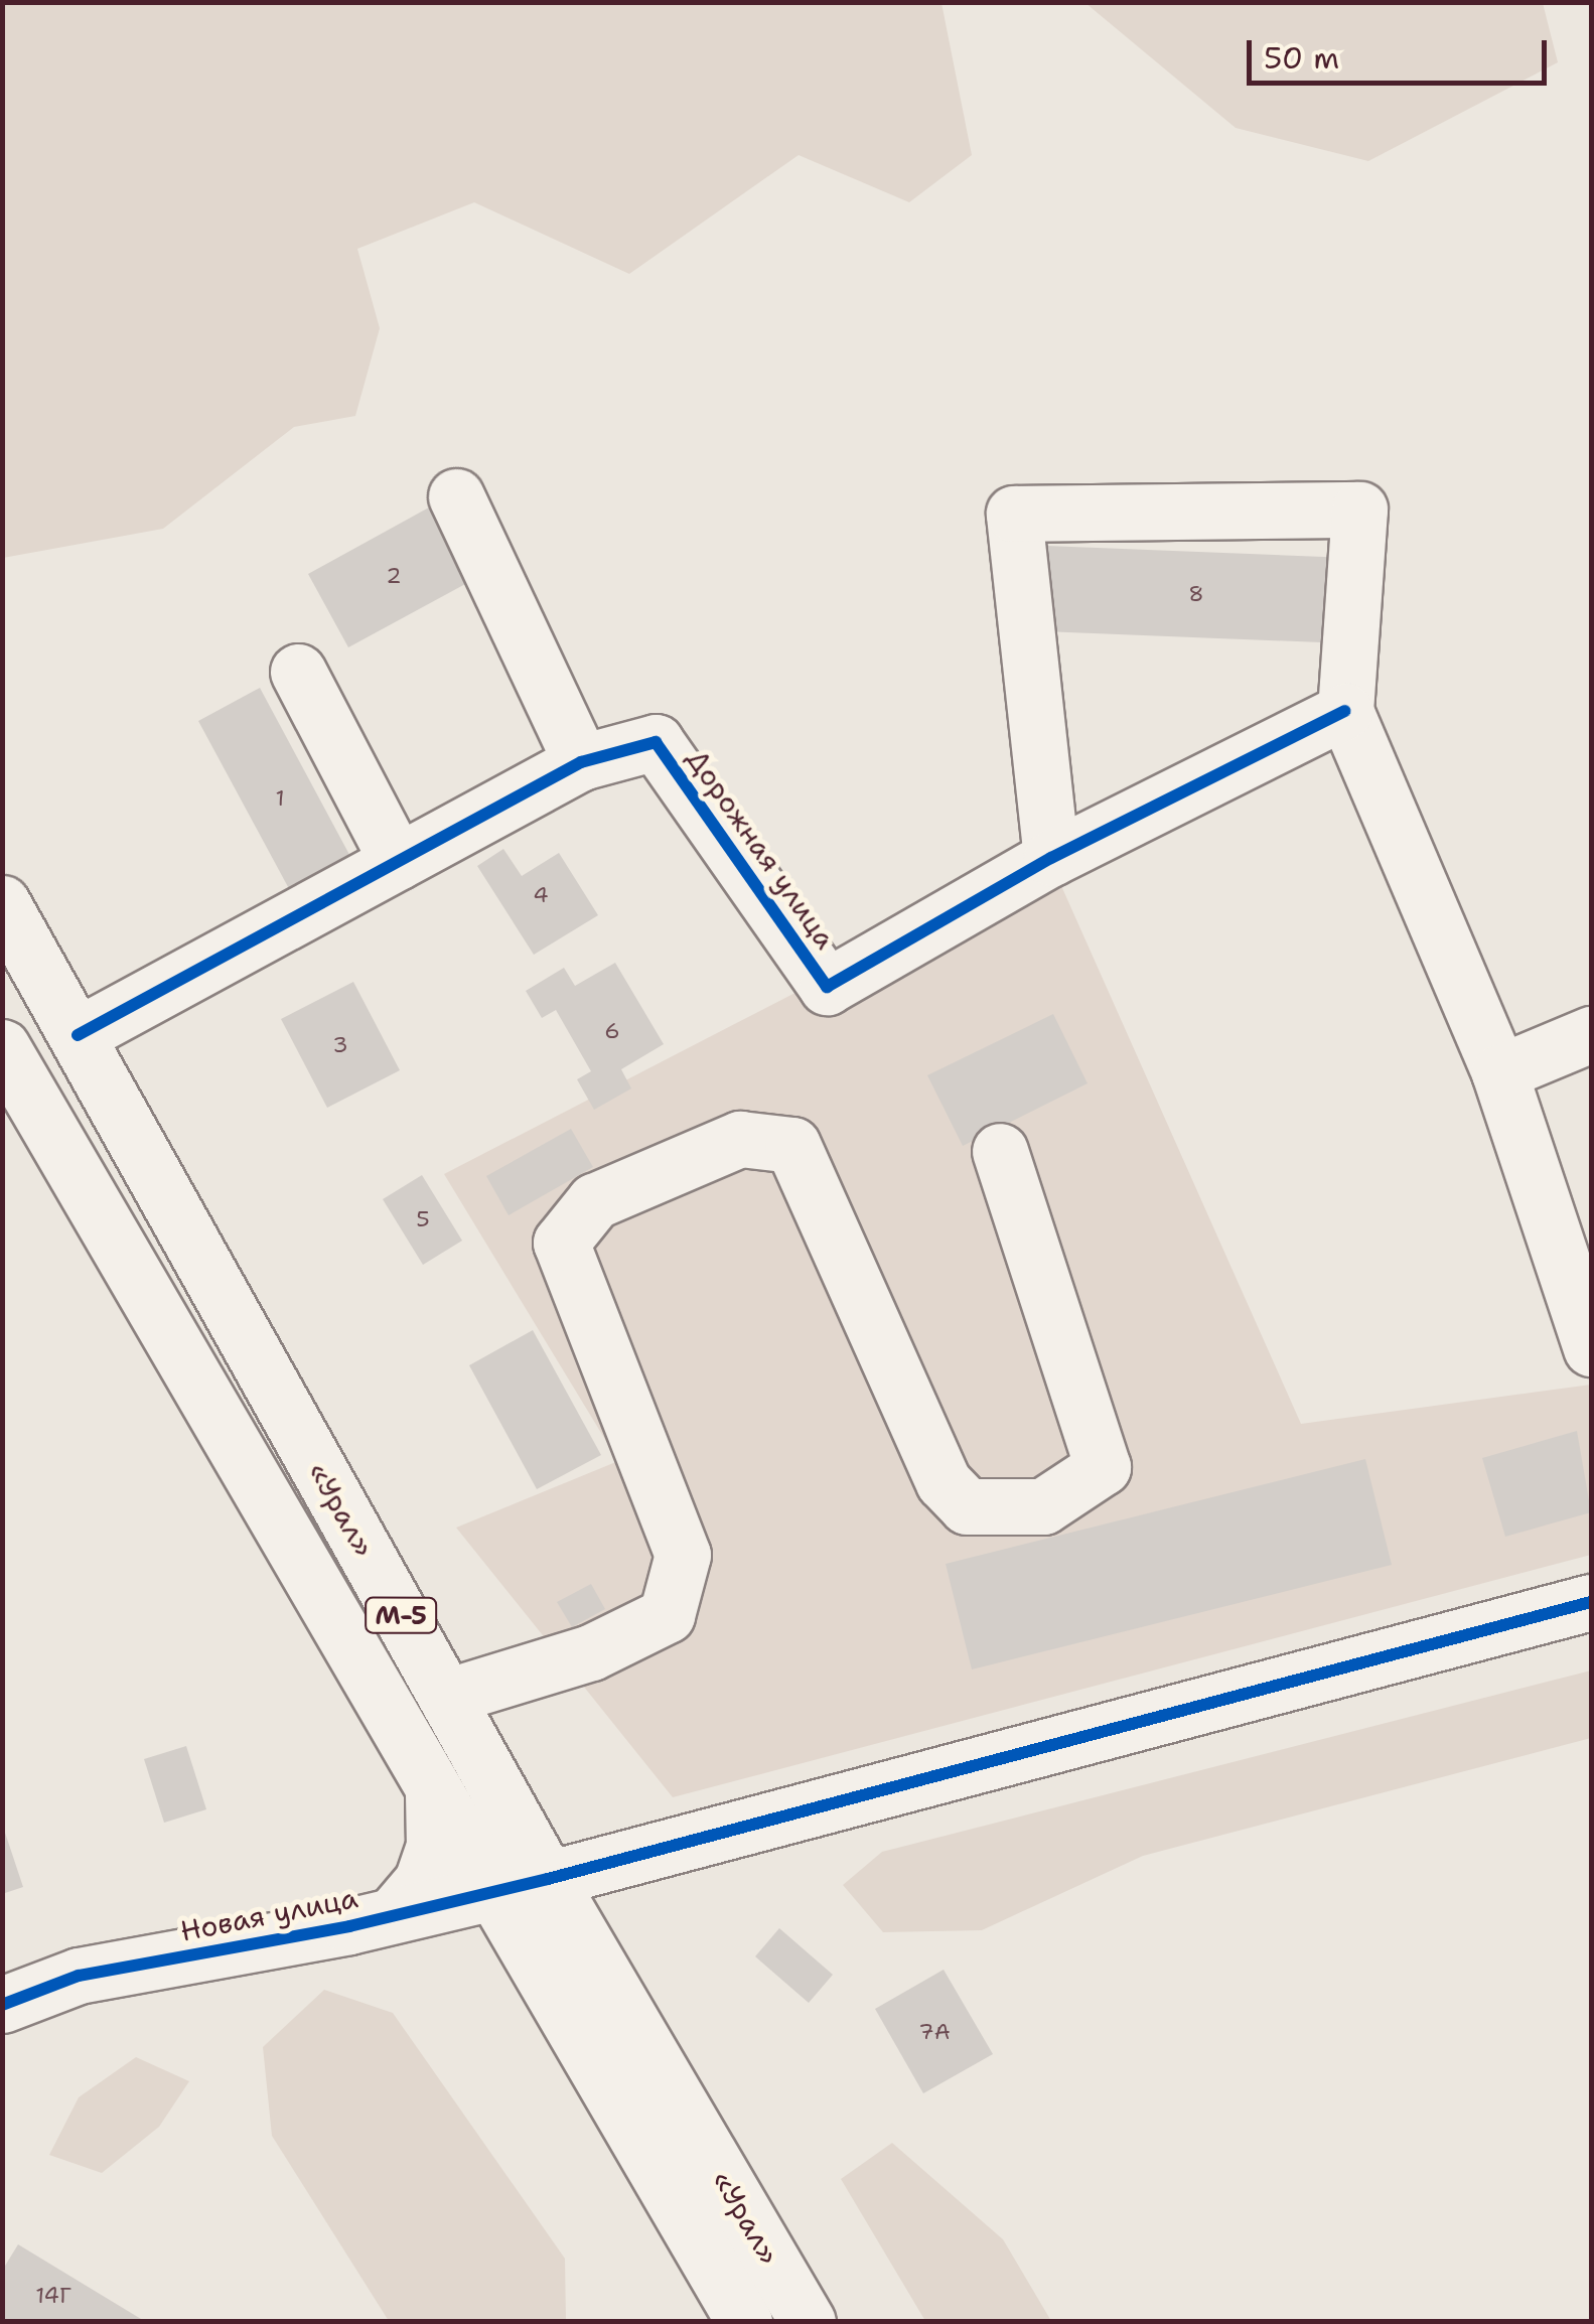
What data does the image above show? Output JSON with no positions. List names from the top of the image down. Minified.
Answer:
{"streets":{"main road":["Дорожная улица","«Урал»","М-5","Новая улица"]},"crossings":[["Дорожная улица","«Урал»"],["«Урал»","Новая улица"]],"house_numbers":["2","8","1","4","6","3","5","7А","14Г"],"scale_bar":"50 m"}
